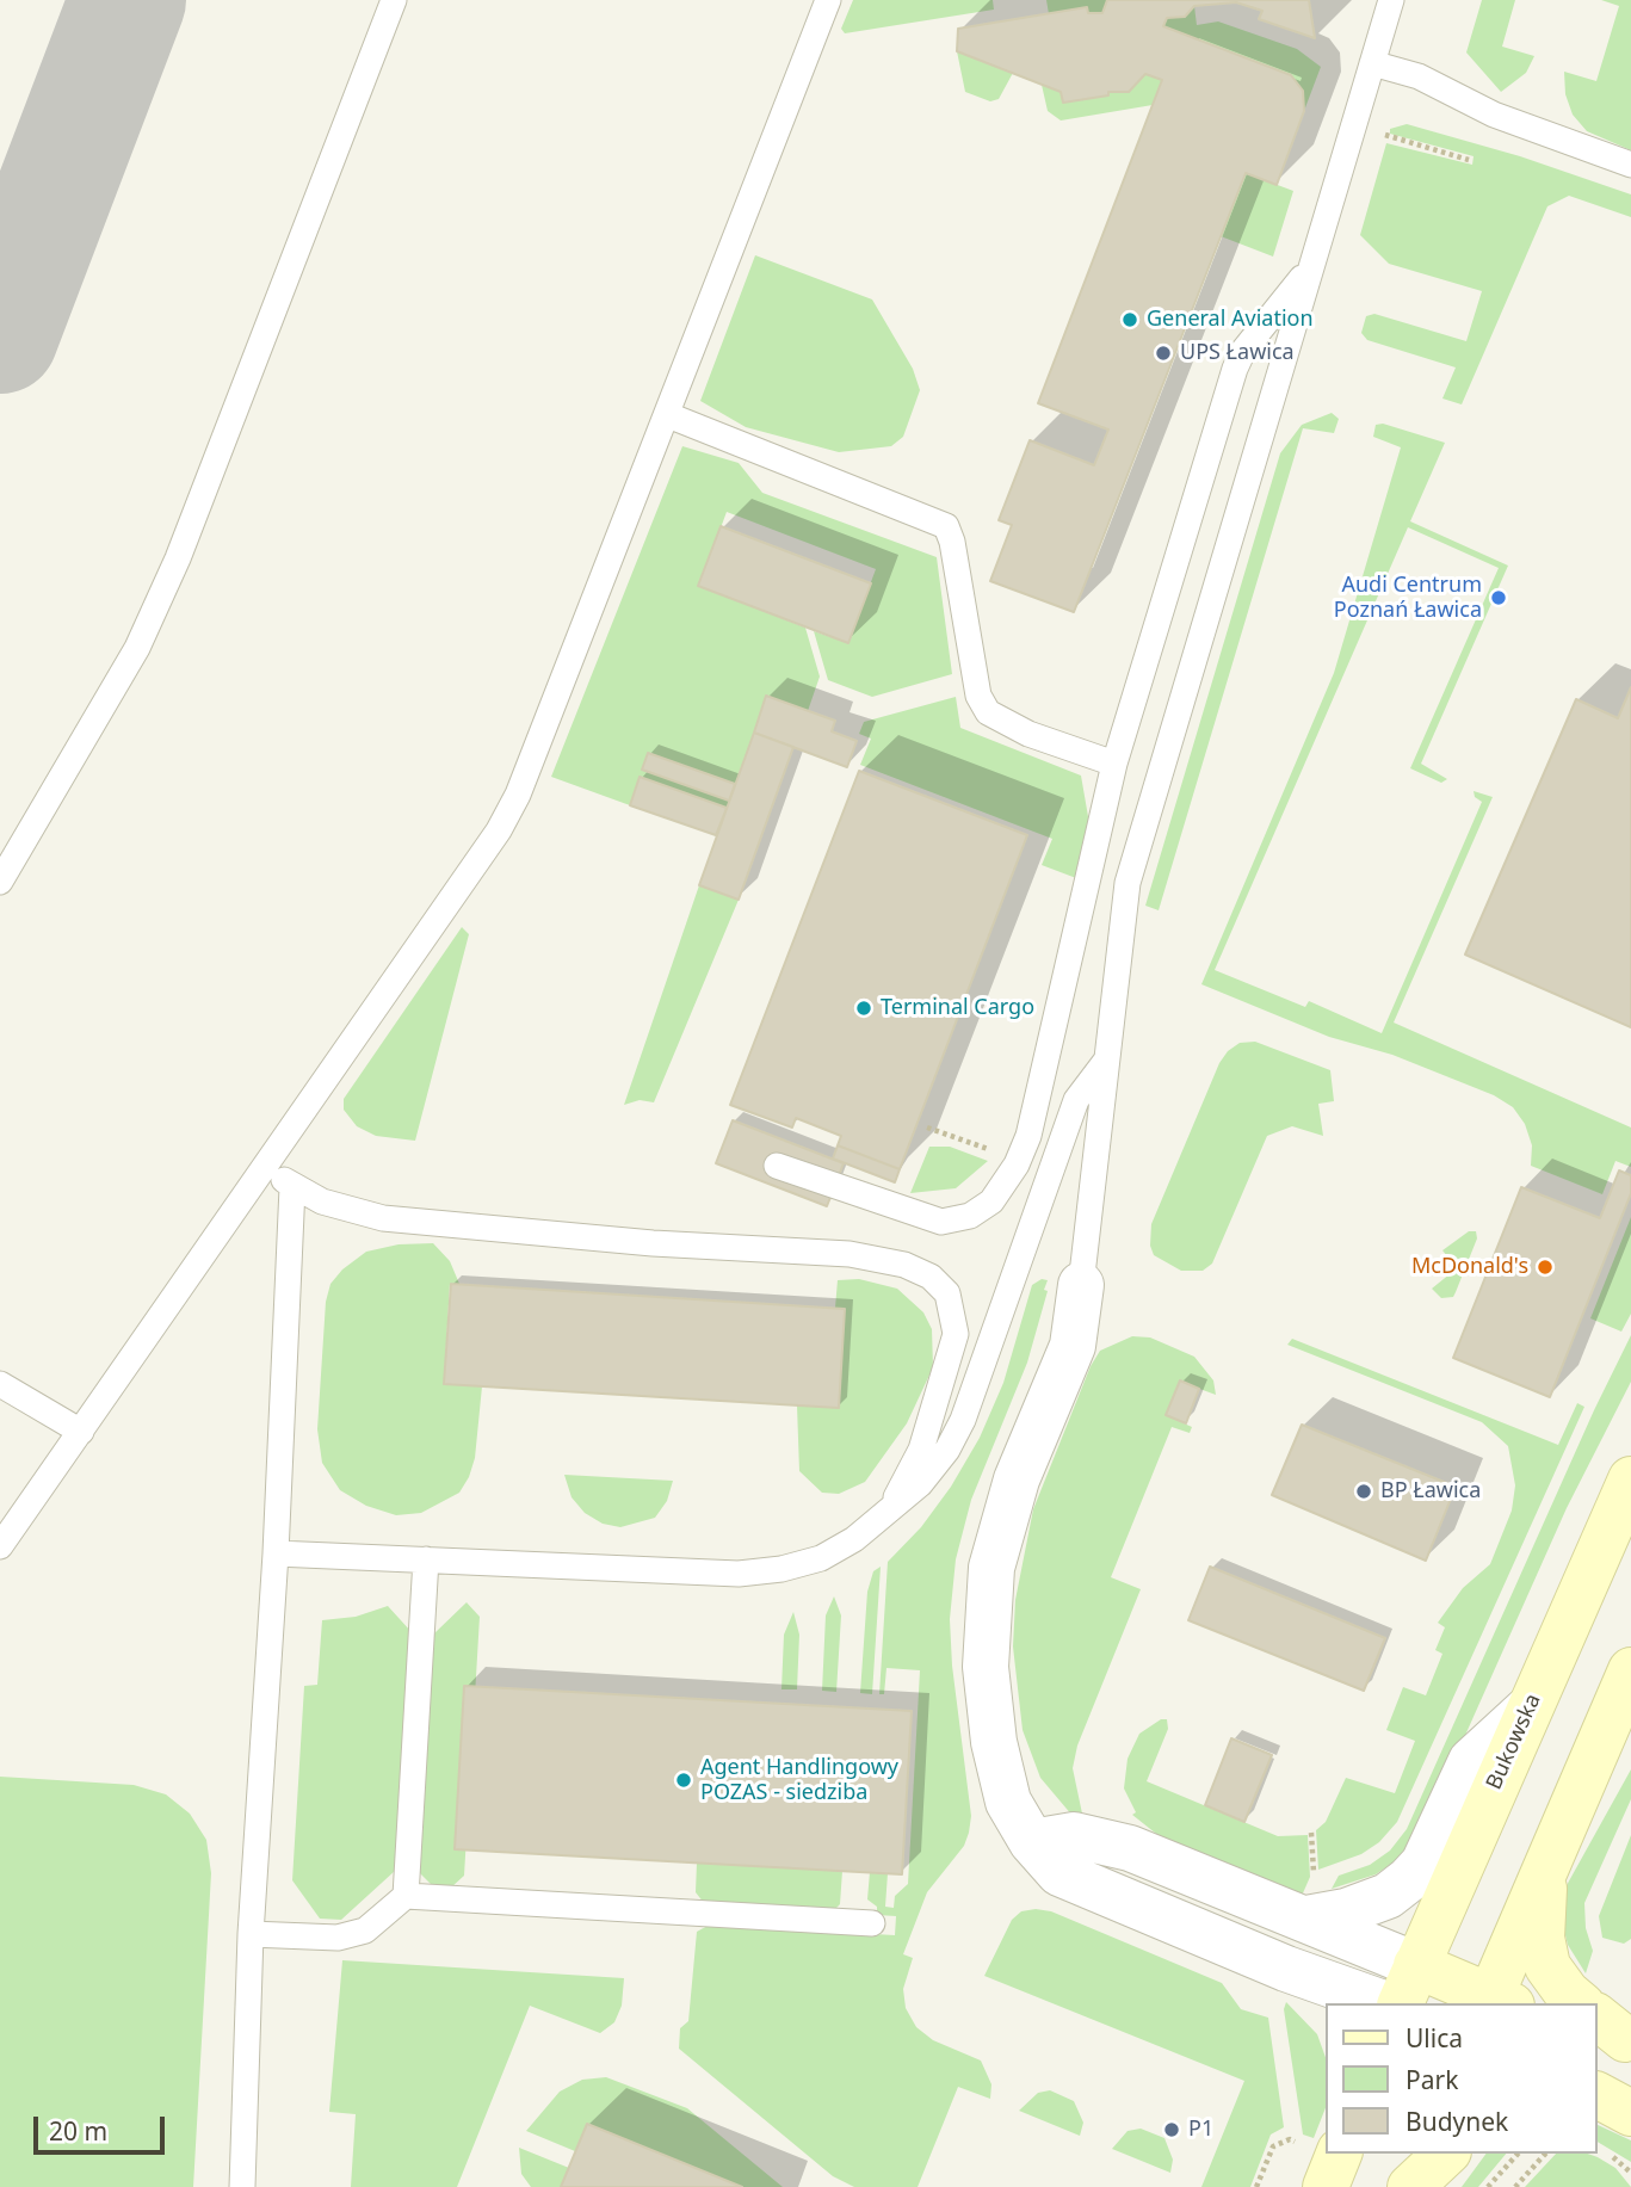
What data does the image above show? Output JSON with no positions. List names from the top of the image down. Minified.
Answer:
{"streets":{"main road":["Bukowska"]},"places":["General Aviation","UPS Ławica","Audi Centrum Poznań Ławica","Terminal Cargo","McDonald's","BP Ławica","Agent Handlingowy POZAS - siedziba","P1"],"legend":["Ulica","Park","Budynek"],"scale_bar":"20 m"}
